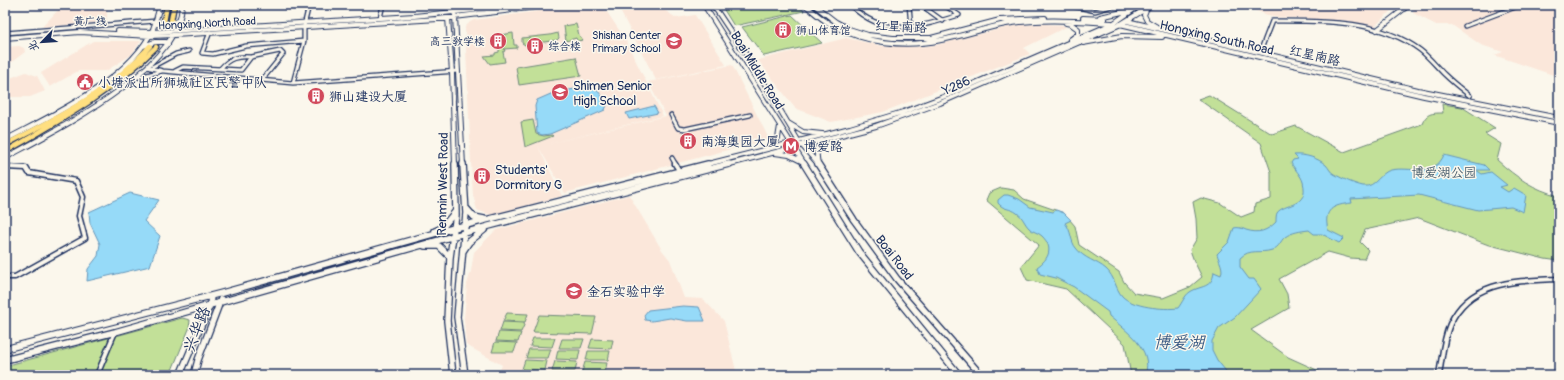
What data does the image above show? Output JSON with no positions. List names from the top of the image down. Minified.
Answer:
{"streets":{"main road":["黄广线","Hongxing North Road","红星南路","Hongxing South Road","Boai Middle Road","Y286","Renmin West Road","Boai Road","兴华路"]},"crossings":[["黄广线","Hongxing North Road"],["Hongxing North Road","Renmin West Road"],["红星南路","Hongxing South Road"],["红星南路","Y286"],["Hongxing South Road","Y286"],["Boai Middle Road","Y286"],["Boai Middle Road","Boai Road"],["Y286","Boai Road"]],"water":["博爱湖"],"parks":["博爱湖公园"],"places":{"building":["狮山体育馆","高三教学楼","综合楼","狮山建设大厦","南海奥园大厦","Students' Dormitory G"],"school or university":["Shishan Center Primary School","Shimen Senior High School","金石实验中学"],"public building":["小塘派出所狮城社区民警中队"],"metro station":["博爱路"]},"north":"bottom left"}
